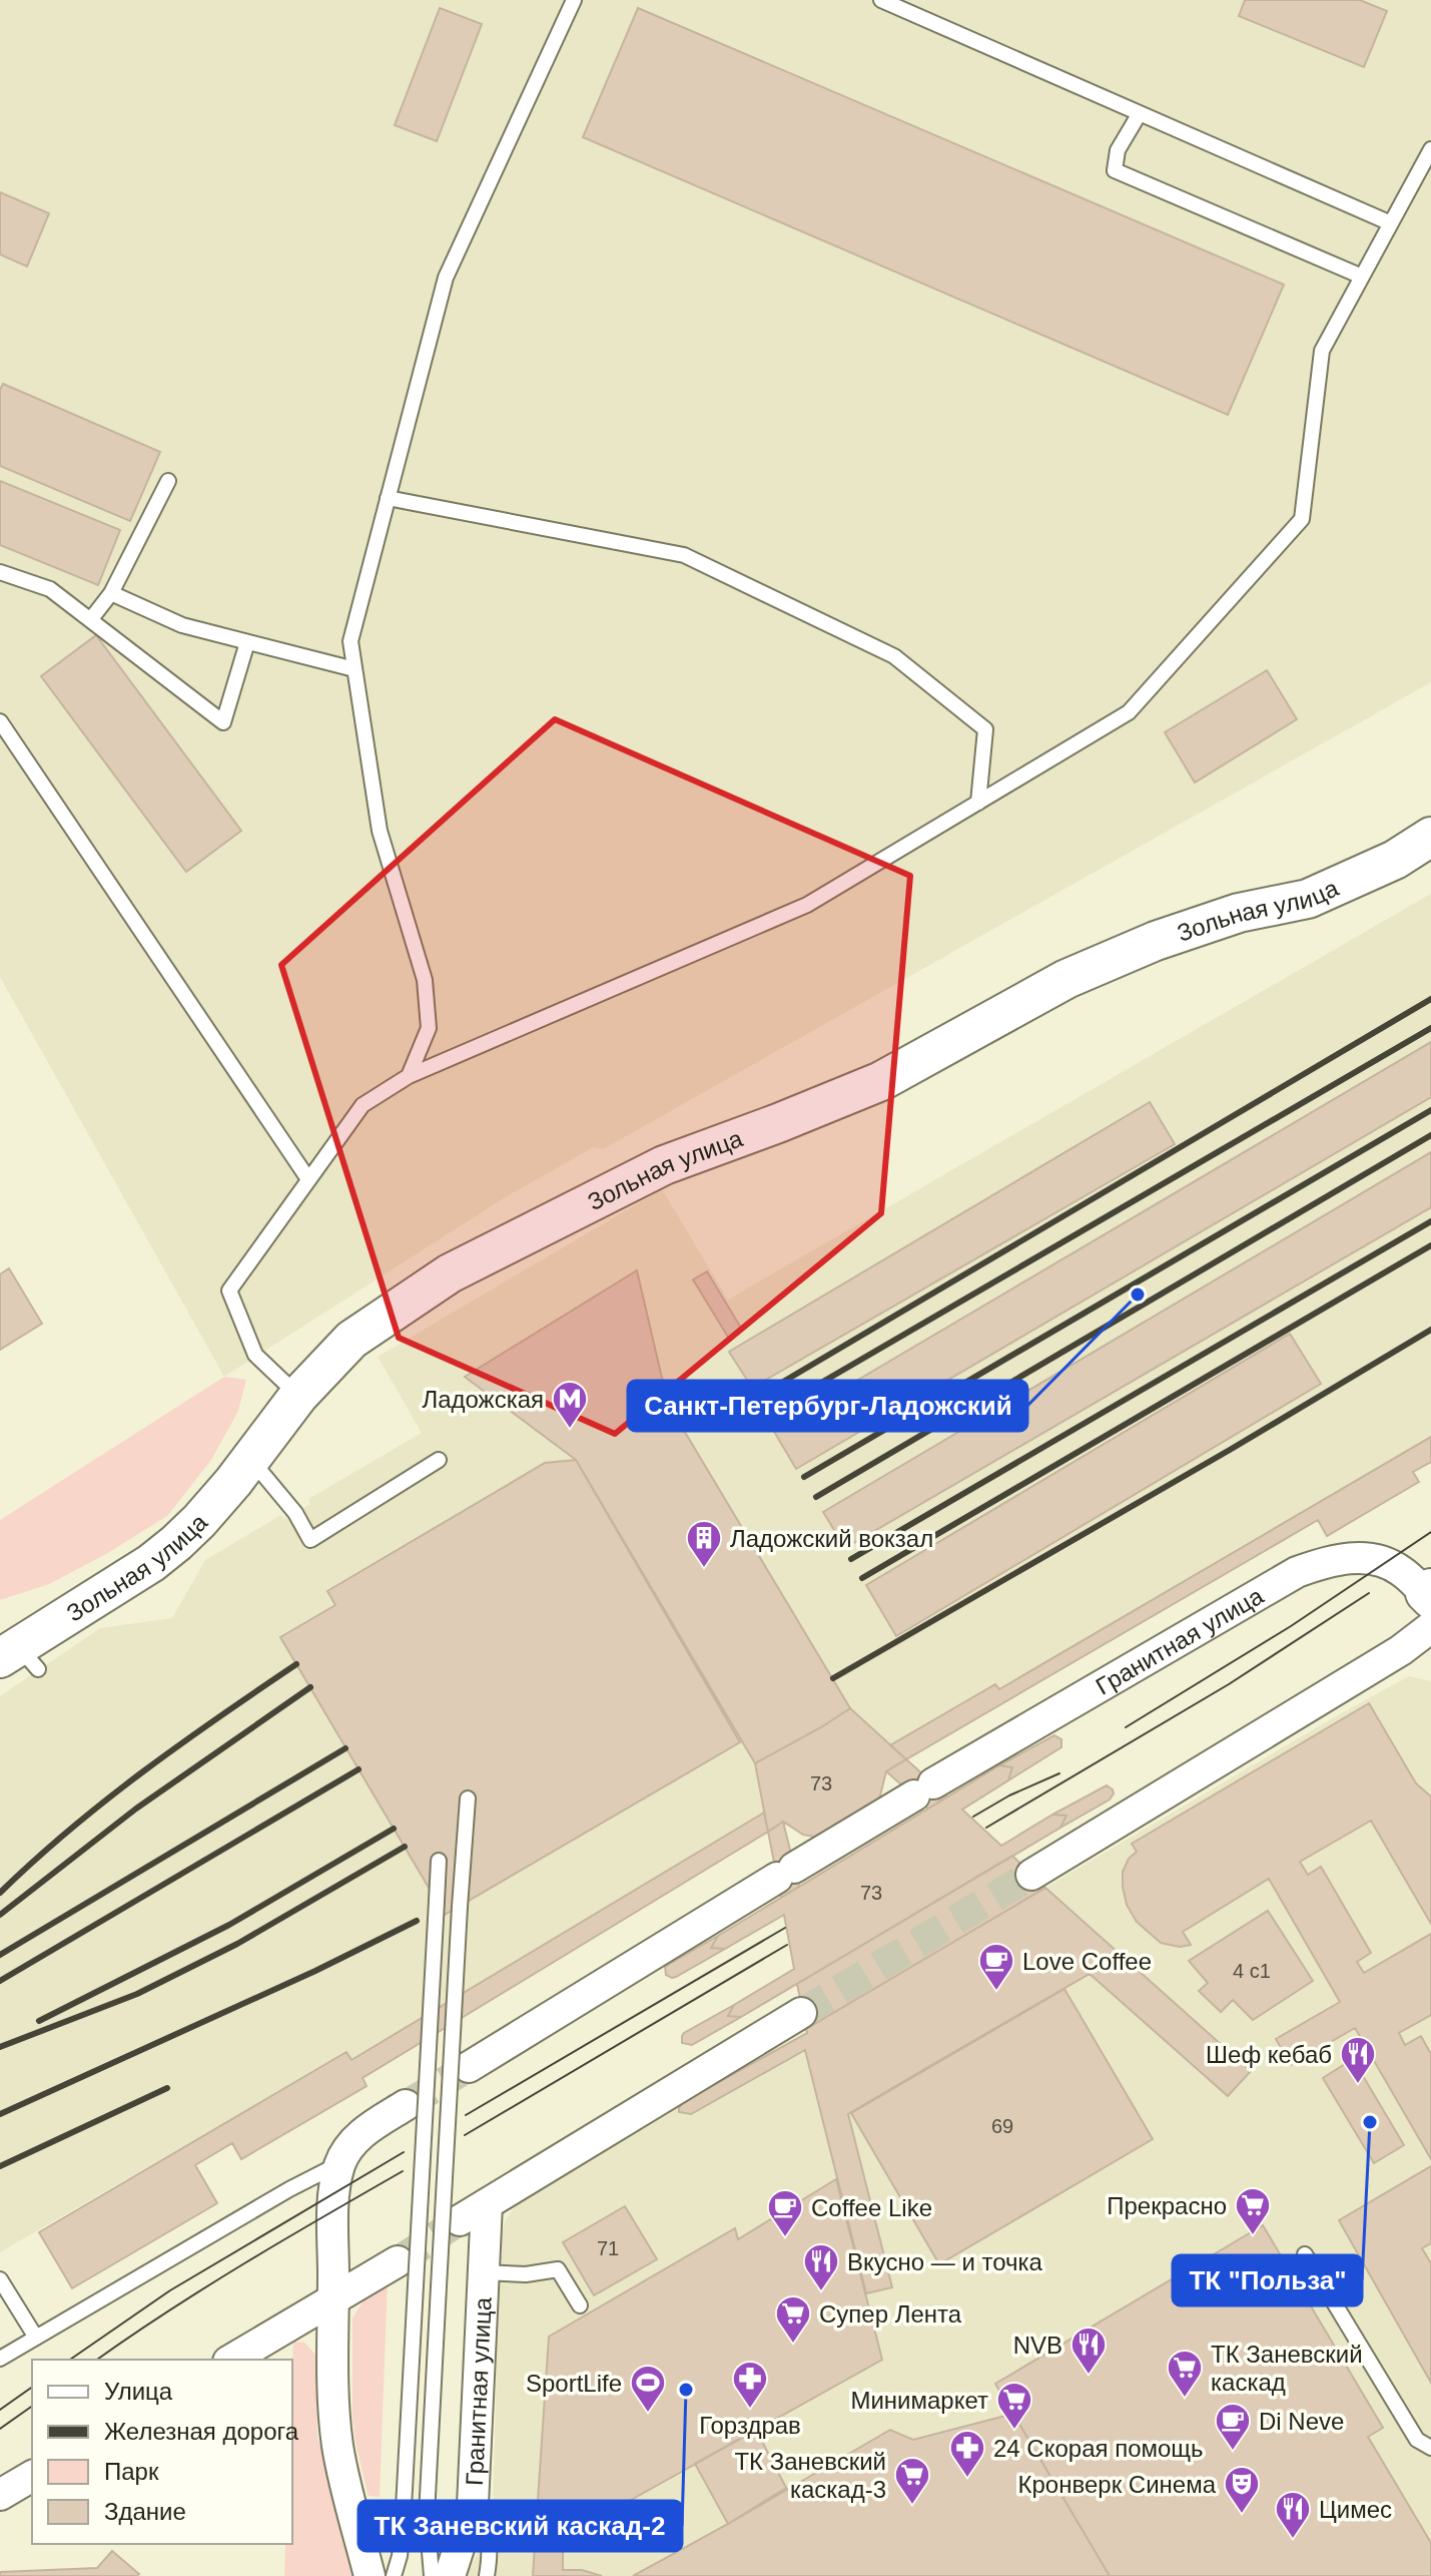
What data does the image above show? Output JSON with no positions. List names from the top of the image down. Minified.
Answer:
{"streets":{"street":["Зольная улица","Гранитная улица"]},"places":{"other":["Санкт-Петербург-Ладожский","ТК \"Польза\"","ТК Заневский каскад-2"],"metro station":["Ладожская"],"building":["Ладожский вокзал"],"cafe":["Love Coffee","Coffee Like","Di Neve"],"restaurant":["Шеф кебаб","Вкусно — и точка","NVB","Цимес"],"supermarket":["Прекрасно","Супер Лента","ТК Заневский каскад","Минимаркет","ТК Заневский каскад-3"],"pharmacy":["Горздрав","24 Скорая помощь"],"sports":["SportLife"],"theatre":["Кронверк Синема"]},"house_numbers":["73","73","4 с1","69","71"],"legend":["Улица","Железная дорога","Парк","Здание"]}
